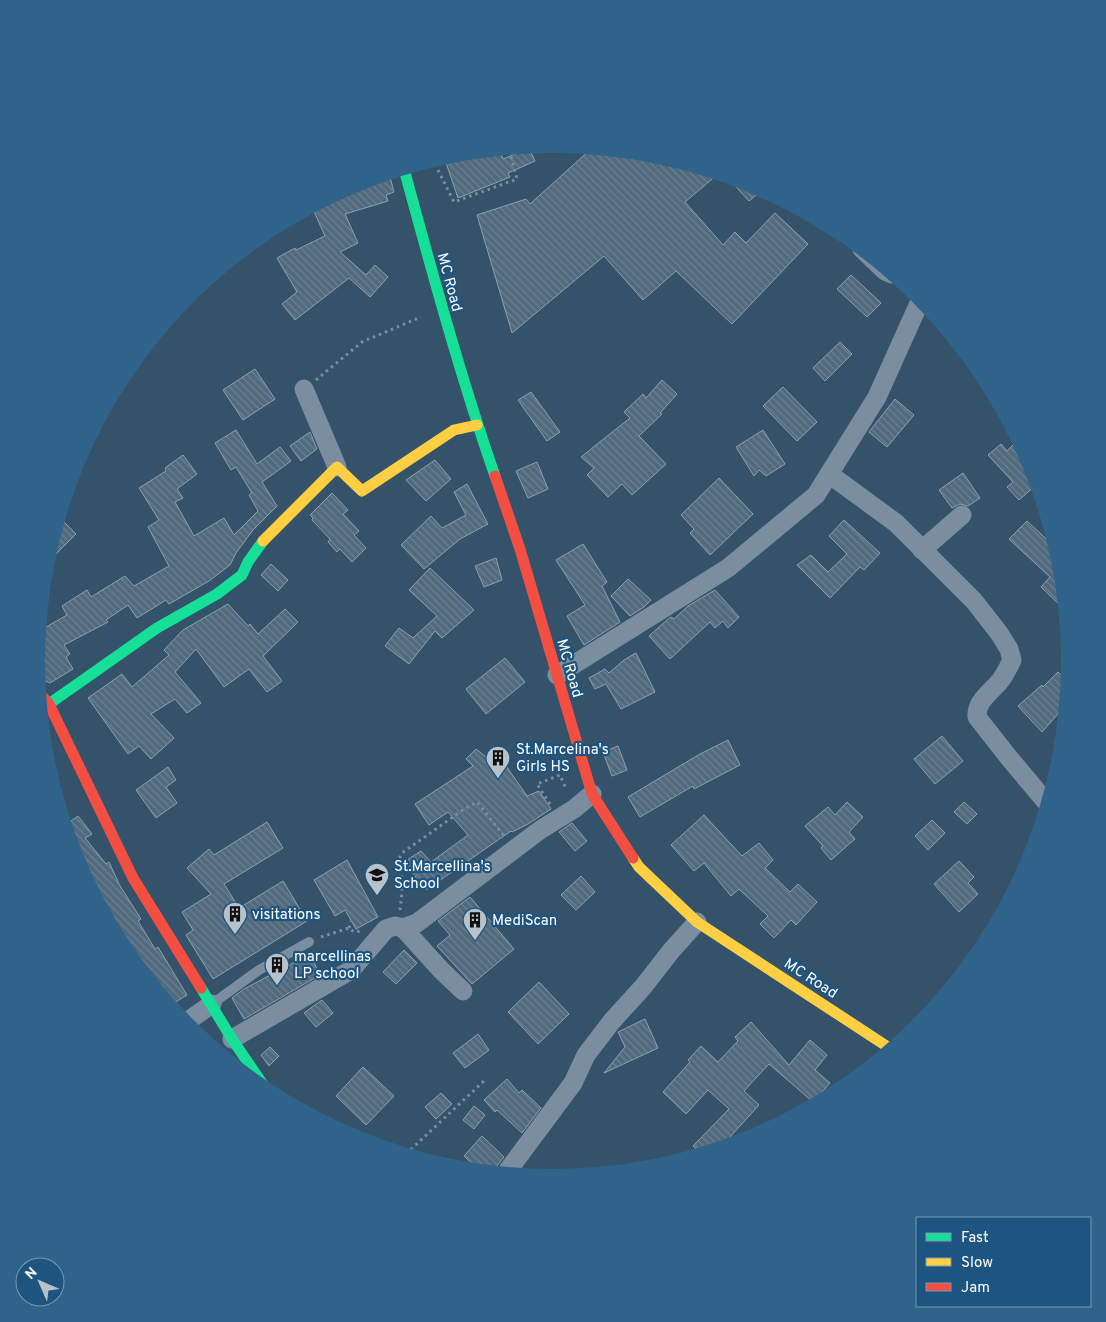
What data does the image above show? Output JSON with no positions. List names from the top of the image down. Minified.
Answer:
{"streets":{"main road":["MC Road"]},"places":{"building":["St.Marcelina's Girls HS","visitations","MediScan","marcellinas LP school"],"school or university":["St.Marcellina's School"]},"legend":["Fast","Slow","Jam"],"north":"top left"}
